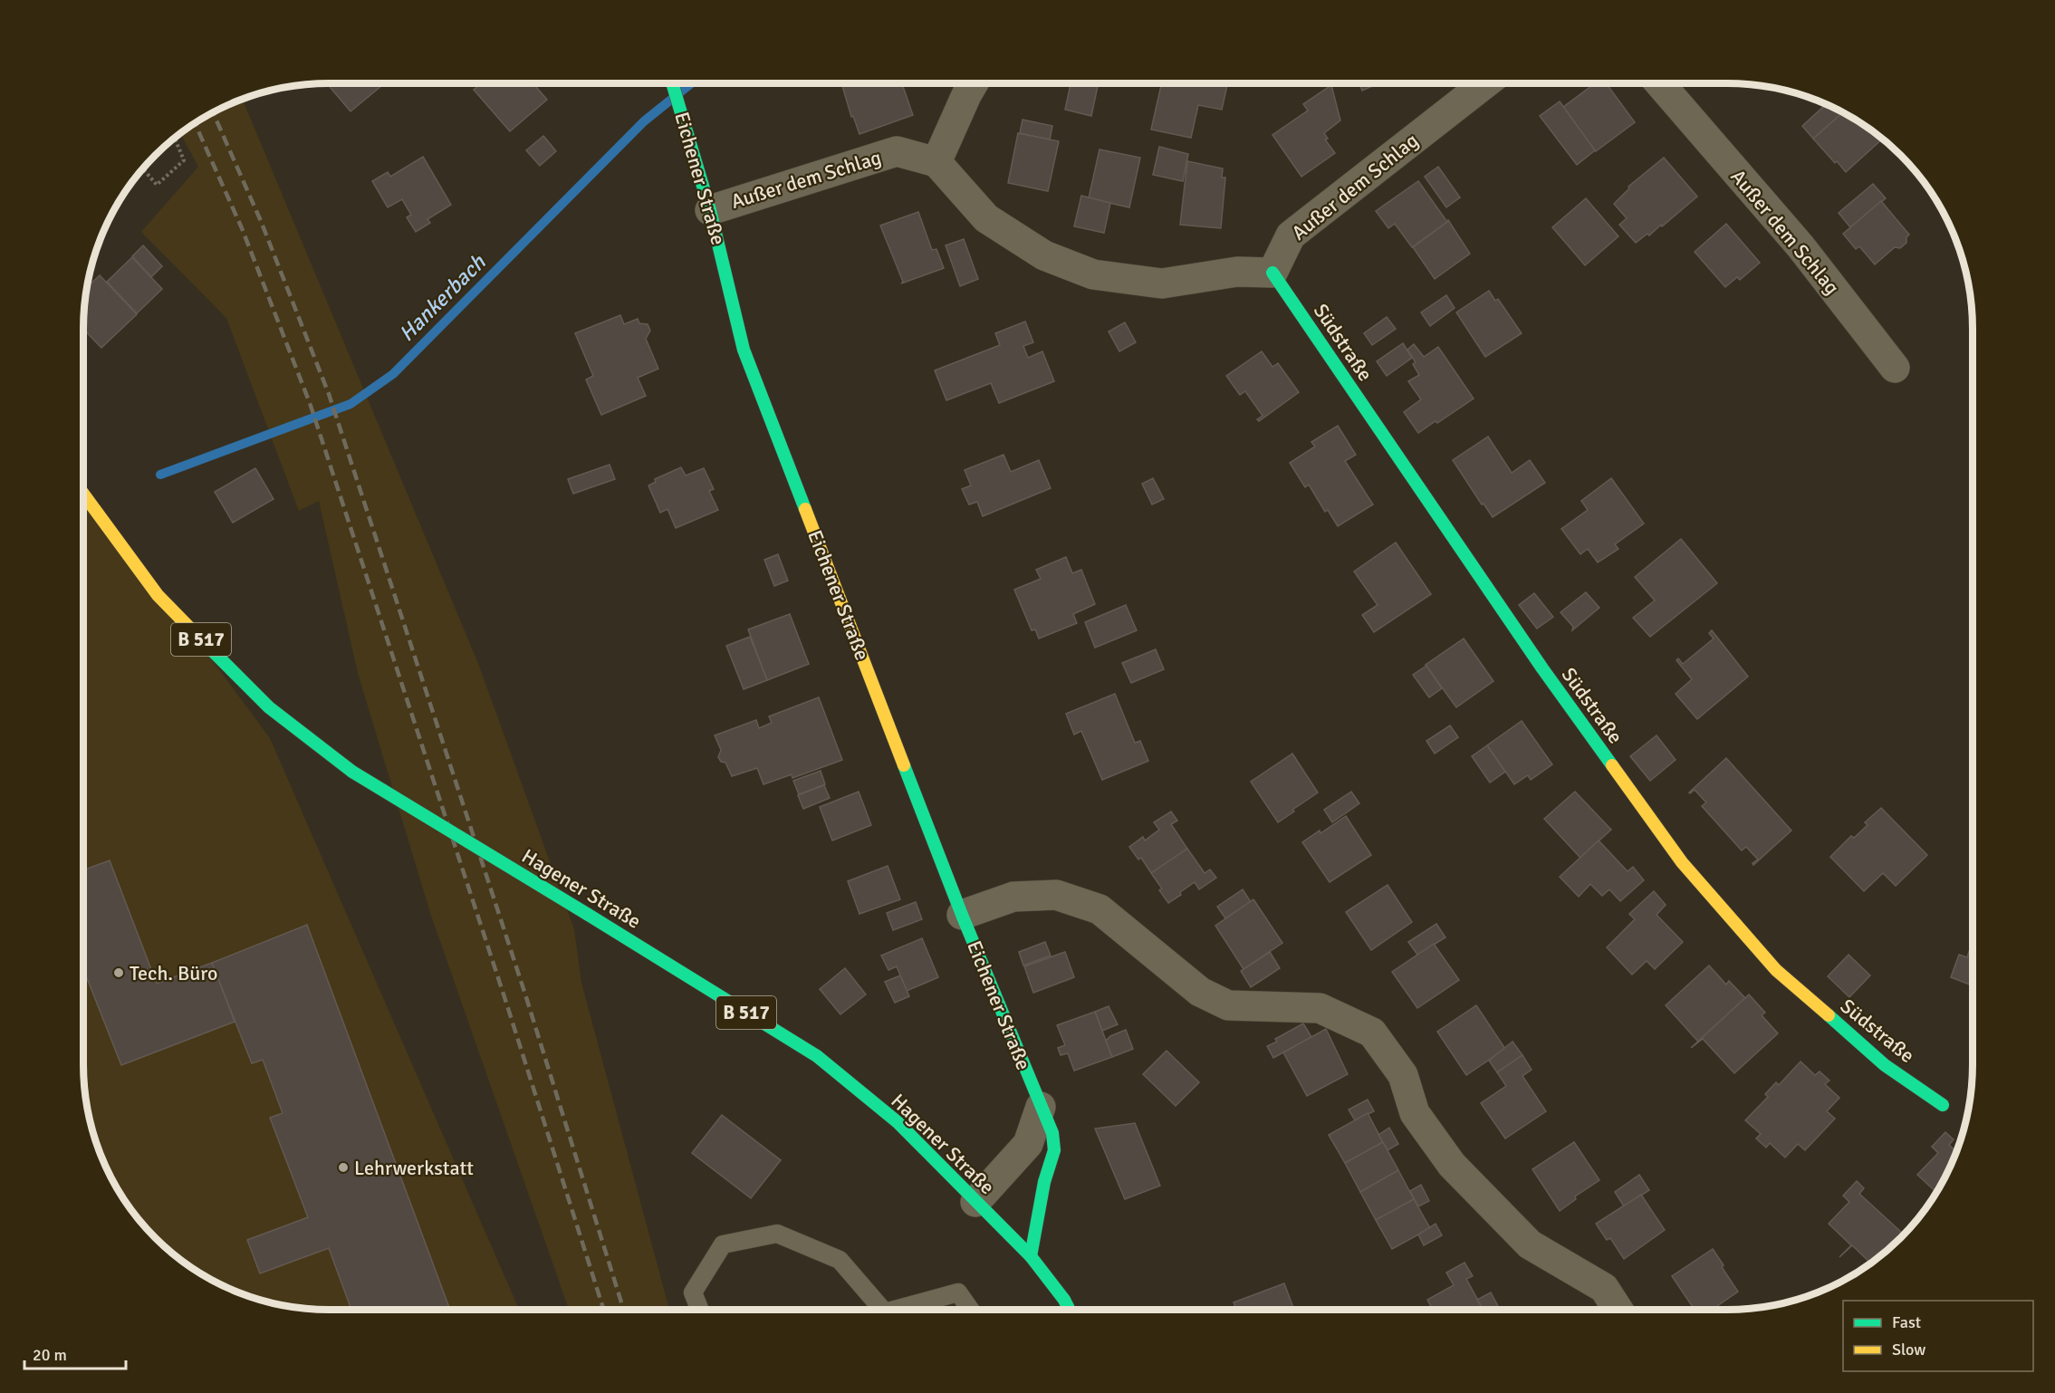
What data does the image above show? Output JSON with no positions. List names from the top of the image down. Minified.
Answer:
{"streets":{"street":["Eichener Straße","Außer dem Schlag","Südstraße","B 517","Hagener Straße"]},"crossings":[["Eichener Straße","Außer dem Schlag"],["Eichener Straße","Hagener Straße"],["Außer dem Schlag","Südstraße"]],"water":["Hankerbach"],"places":["Tech. Büro","Lehrwerkstatt"],"legend":["Fast","Slow"],"scale_bar":"20 m"}
